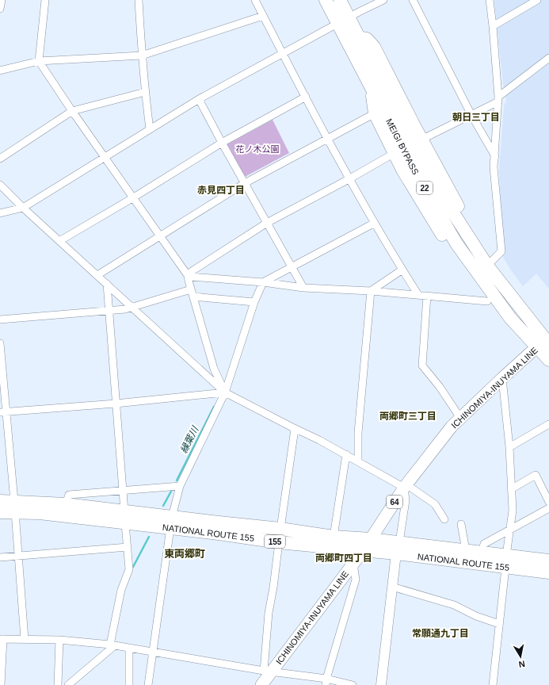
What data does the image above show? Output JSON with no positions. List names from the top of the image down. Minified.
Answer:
{"streets":{"highway":["MEIGI BYPASS","22","NATIONAL ROUTE 155","155"],"main road":["ICHINOMIYA-INUYAMA LINE","64"]},"crossings":[["MEIGI BYPASS","22"],["MEIGI BYPASS","ICHINOMIYA-INUYAMA LINE"],["ICHINOMIYA-INUYAMA LINE","NATIONAL ROUTE 155"]],"districts":["朝日三丁目","赤見四丁目","両郷町三丁目","東両郷町","両郷町四丁目","常願通九丁目"],"water":["縁葉川"],"parks":["花ノ木公園"],"north":"bottom"}
